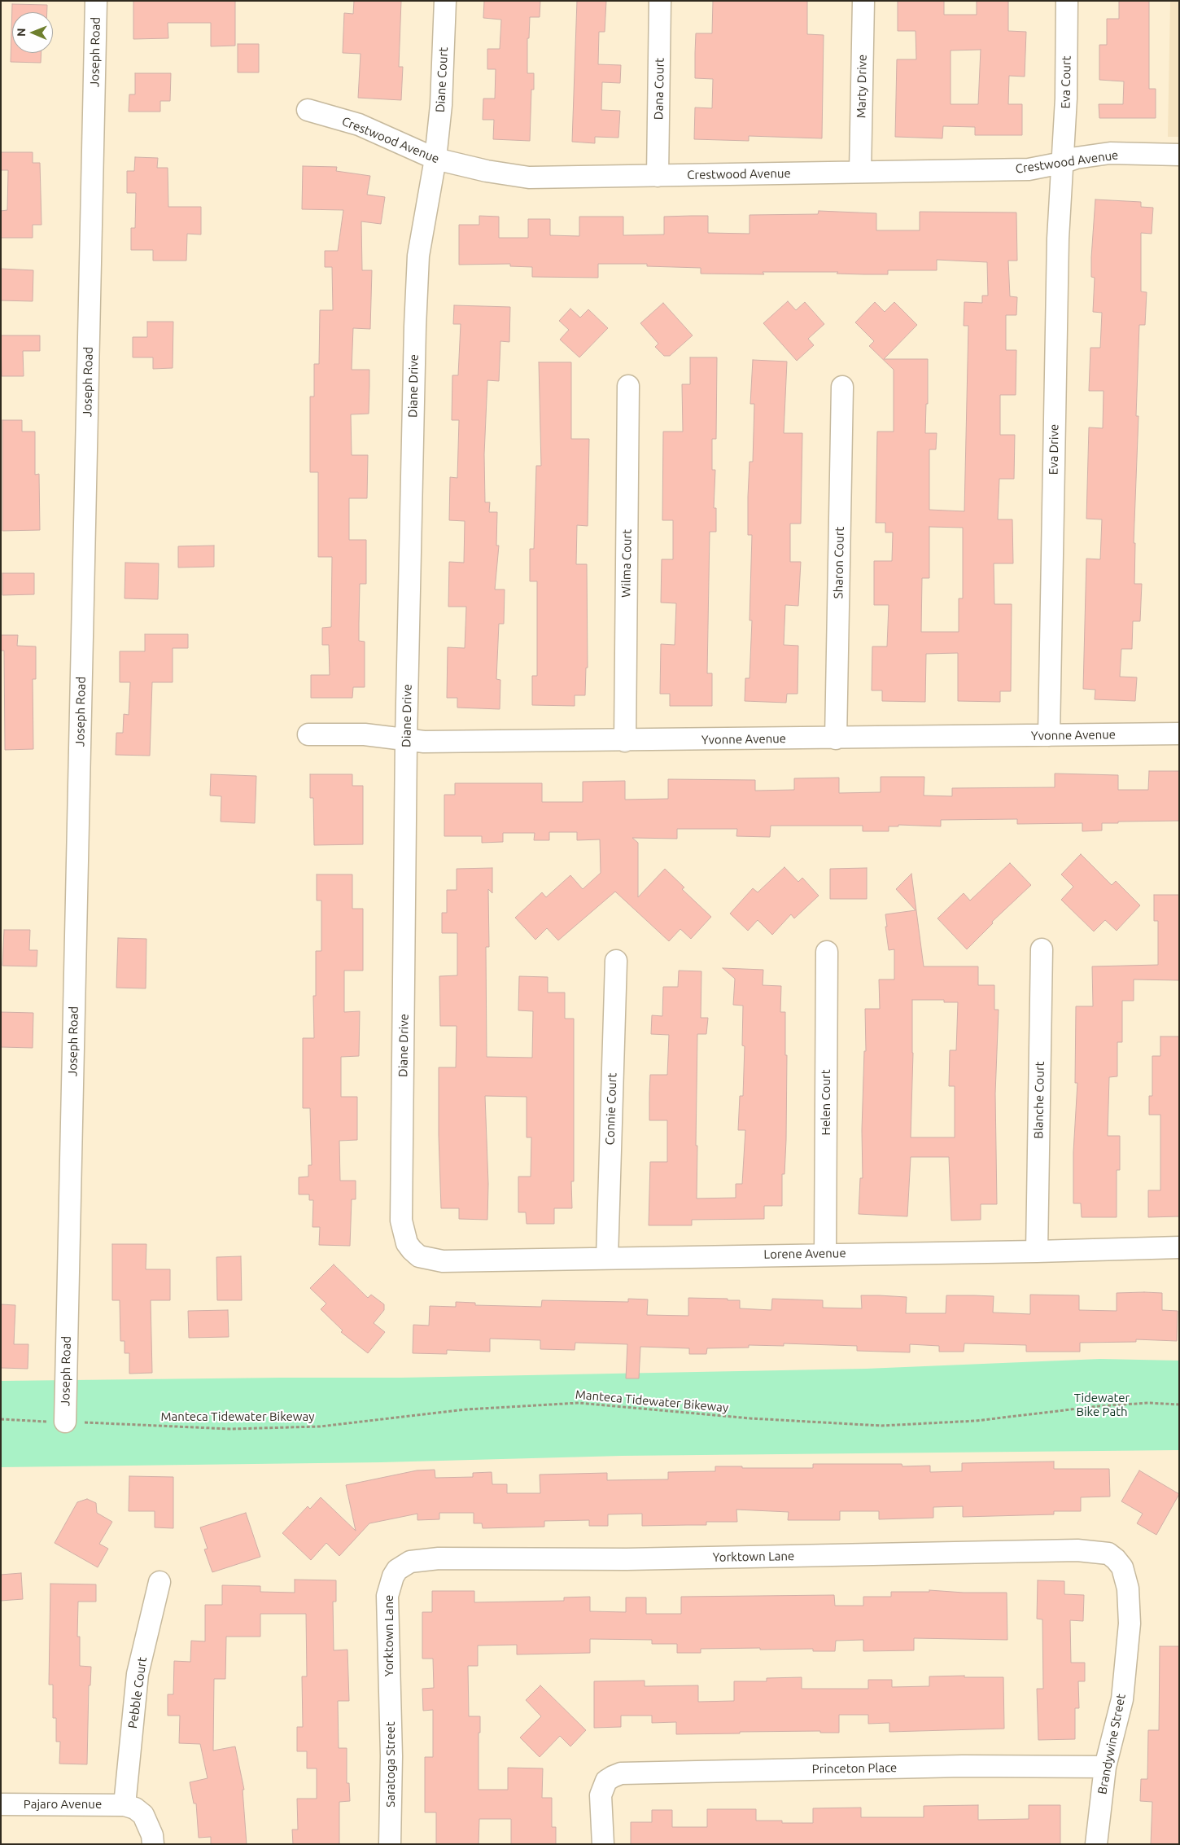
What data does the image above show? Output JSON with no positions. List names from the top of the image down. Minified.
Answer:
{"streets":{"street":["Joseph Road","Diane Court","Eva Court","Marty Drive","Dana Court","Crestwood Avenue","Diane Drive","Eva Drive","Sharon Court","Wilma Court","Yvonne Avenue","Blanche Court","Helen Court","Connie Court","Lorene Avenue","Yorktown Lane","Pebble Court","Brandywine Street","Saratoga Street","Princeton Place","Pajaro Avenue"],"path":["Manteca Tidewater Bikeway"]},"crossings":[["Joseph Road","Manteca Tidewater Bikeway"],["Diane Court","Crestwood Avenue"],["Diane Court","Diane Drive"],["Eva Court","Crestwood Avenue"],["Eva Court","Eva Drive"],["Marty Drive","Crestwood Avenue"],["Dana Court","Crestwood Avenue"],["Crestwood Avenue","Diane Drive"],["Crestwood Avenue","Eva Drive"],["Diane Drive","Yvonne Avenue"],["Diane Drive","Lorene Avenue"],["Eva Drive","Yvonne Avenue"],["Sharon Court","Yvonne Avenue"],["Wilma Court","Yvonne Avenue"],["Blanche Court","Lorene Avenue"],["Helen Court","Lorene Avenue"],["Connie Court","Lorene Avenue"],["Yorktown Lane","Brandywine Street"],["Yorktown Lane","Saratoga Street"],["Pebble Court","Pajaro Avenue"],["Brandywine Street","Princeton Place"]],"parks":["Tidewater Bike Path"],"north":"left"}
